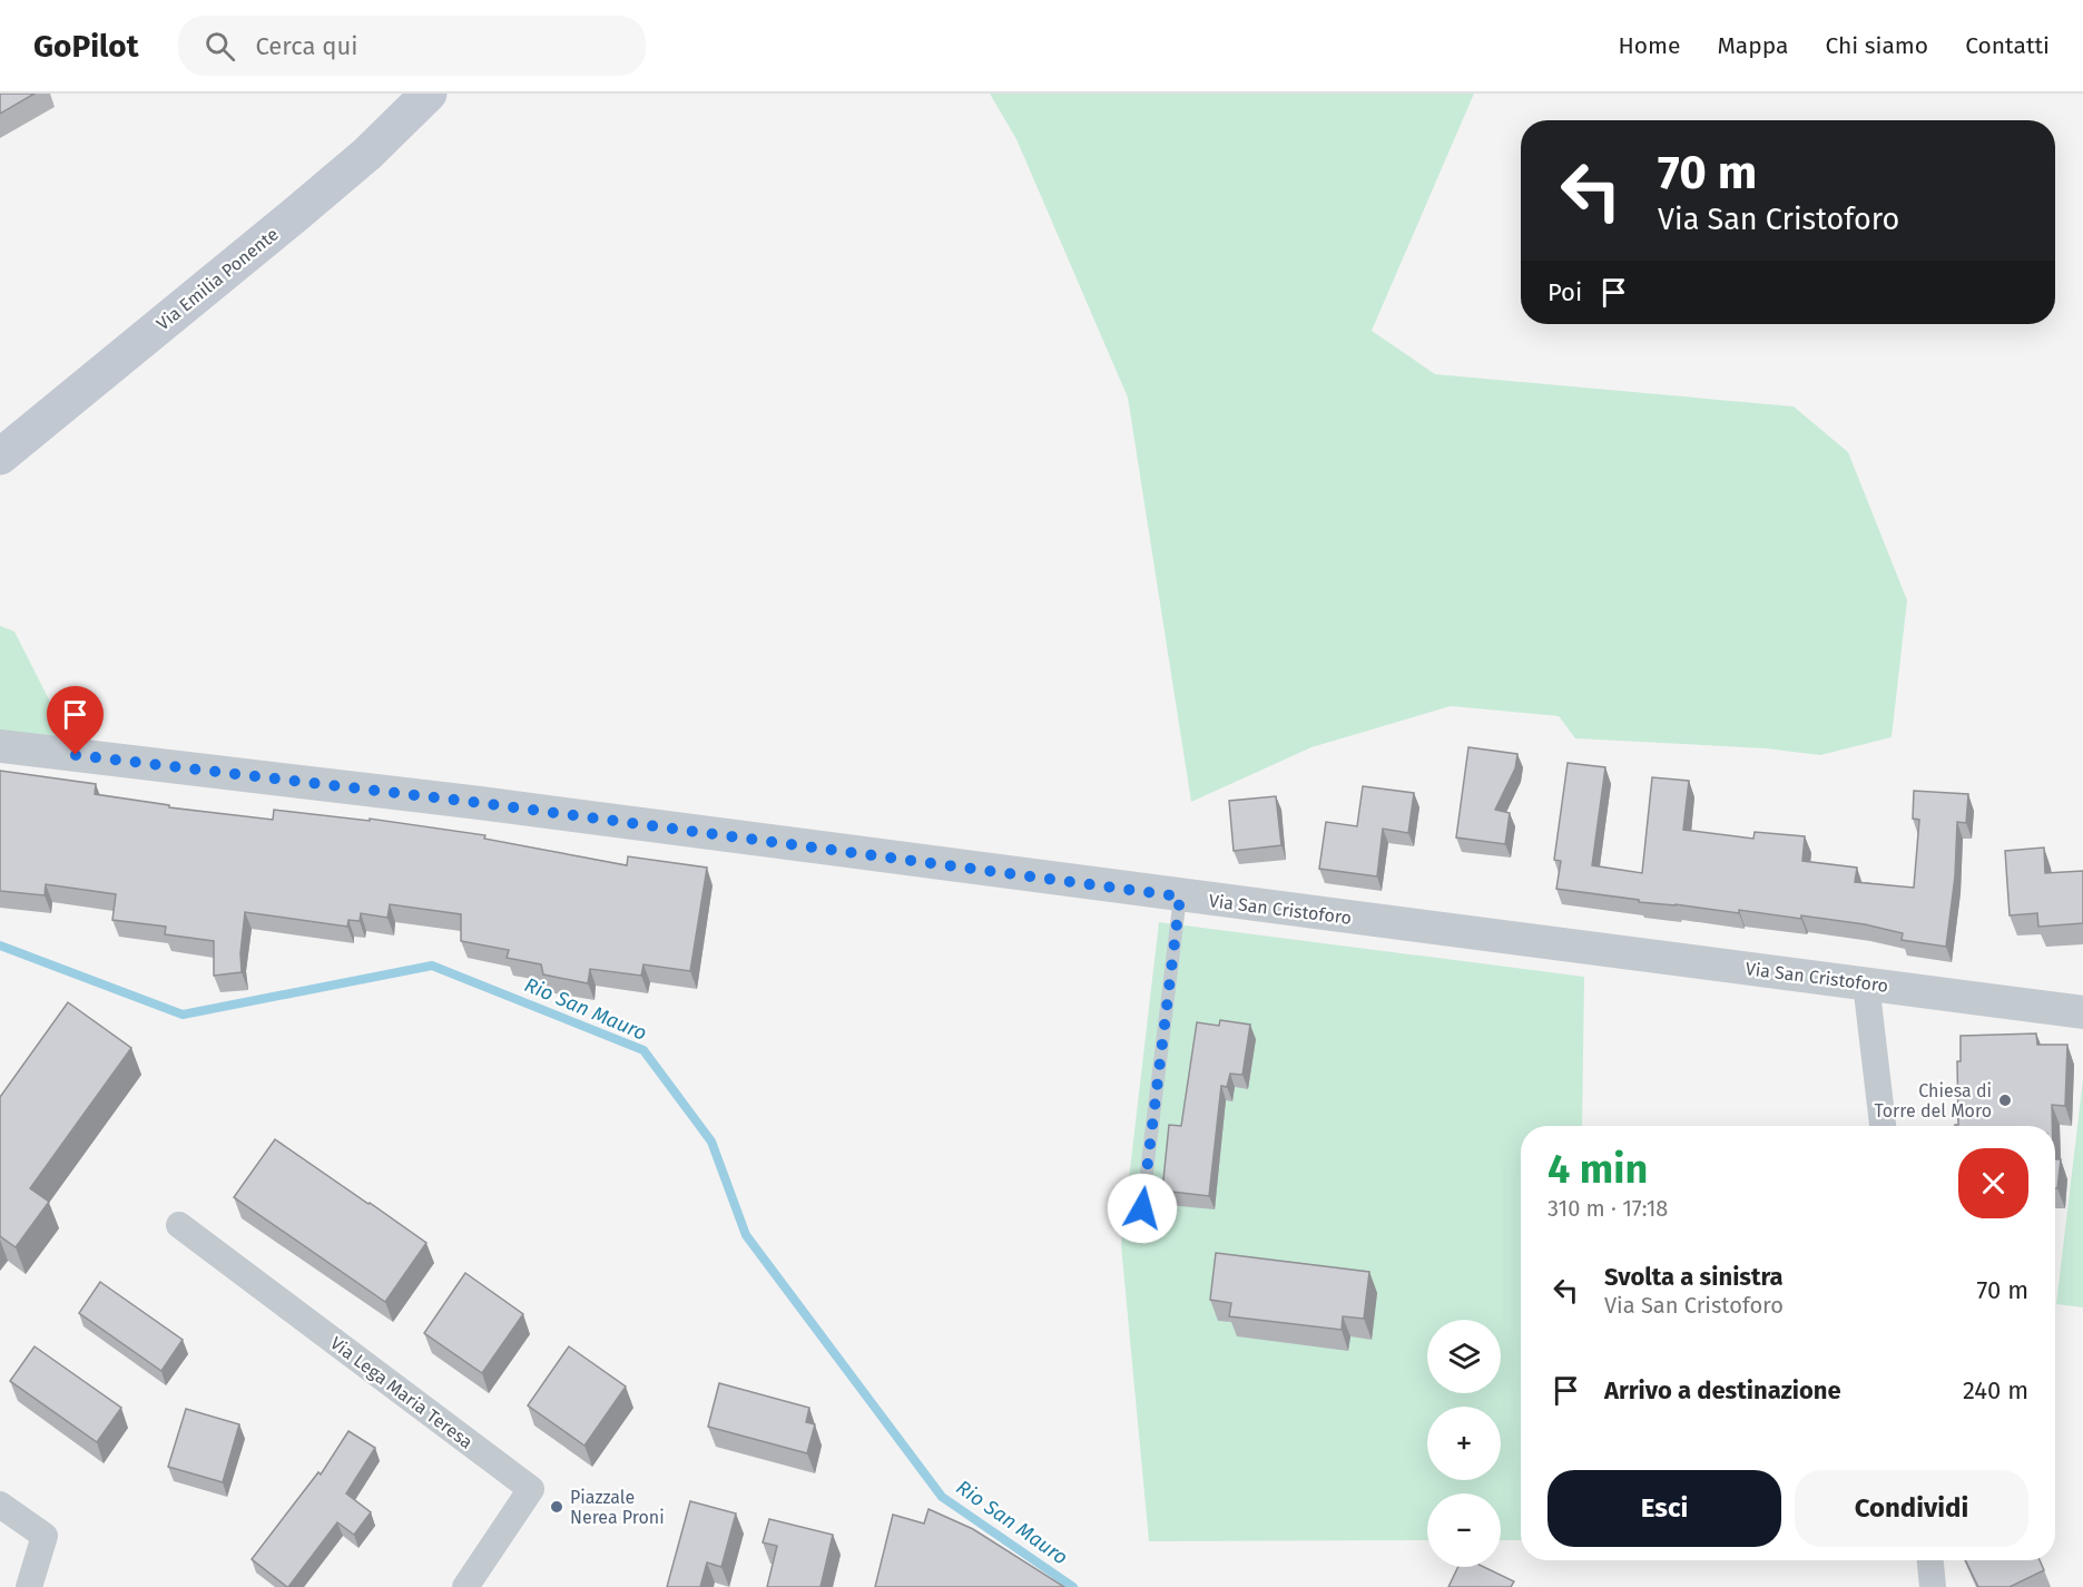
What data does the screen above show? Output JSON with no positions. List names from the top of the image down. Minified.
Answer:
{"streets":{"main road":["Via Emilia Ponente"],"street":["Via San Cristoforo","Via Lega Maria Teresa"]},"water":["Rio San Mauro"],"places":["Chiesa di Torre del Moro","Piazzale Nerea Proni"],"page":{"header":"GoPilot","search":"Cerca qui","nav":["Home","Mappa","Chi siamo","Contatti"],"turn":["70 m","Via San Cristoforo"],"then":"Poi","heading":["4 min","310 m · 17:18"],"list":[{"name":"Svolta a sinistra","note":"Via San Cristoforo","value":"70 m"},{"name":"Arrivo a destinazione","value":"240 m"}],"map_buttons":["+","−"],"buttons":["Esci","Condividi"]}}
